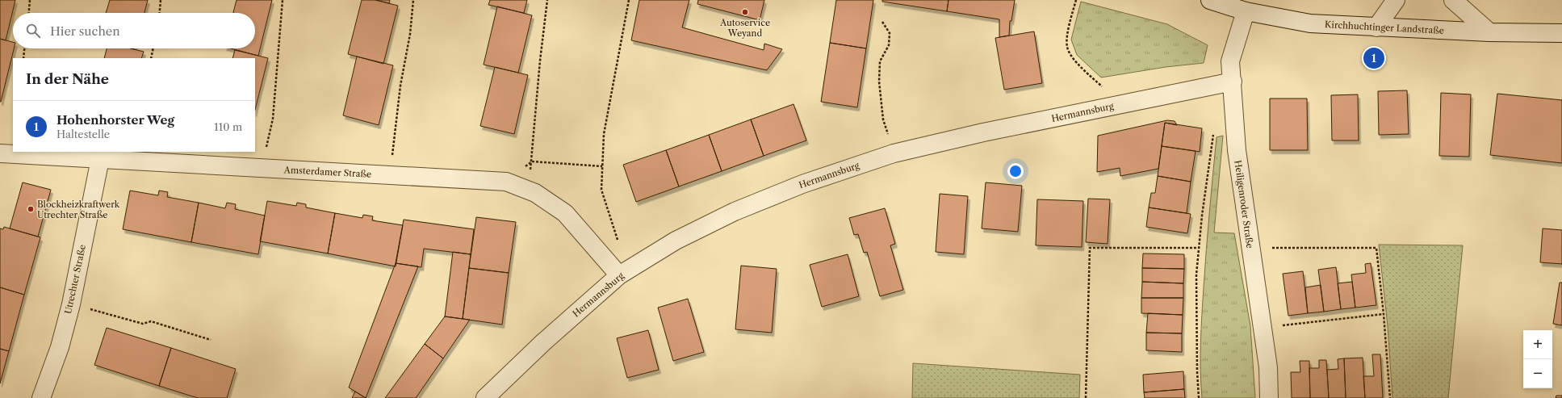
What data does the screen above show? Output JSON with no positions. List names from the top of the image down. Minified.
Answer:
{"streets":{"street":["Kirchhuchtinger Landstraße","Hermannsburg","Amsterdamer Straße","Heiligenroder Straße","Utrechter Straße"]},"crossings":[["Kirchhuchtinger Landstraße","Heiligenroder Straße"],["Hermannsburg","Amsterdamer Straße"],["Hermannsburg","Heiligenroder Straße"],["Amsterdamer Straße","Utrechter Straße"]],"places":["Autoservice Weyand","Blockheizkraftwerk Utrechter Straße"],"page":{"search":"Hier suchen","pins":"1","heading":"In der Nähe","list":[{"mark":"1","name":"Hohenhorster Weg","note":"Haltestelle","value":"110 m"}],"map_buttons":["+","−"]}}
